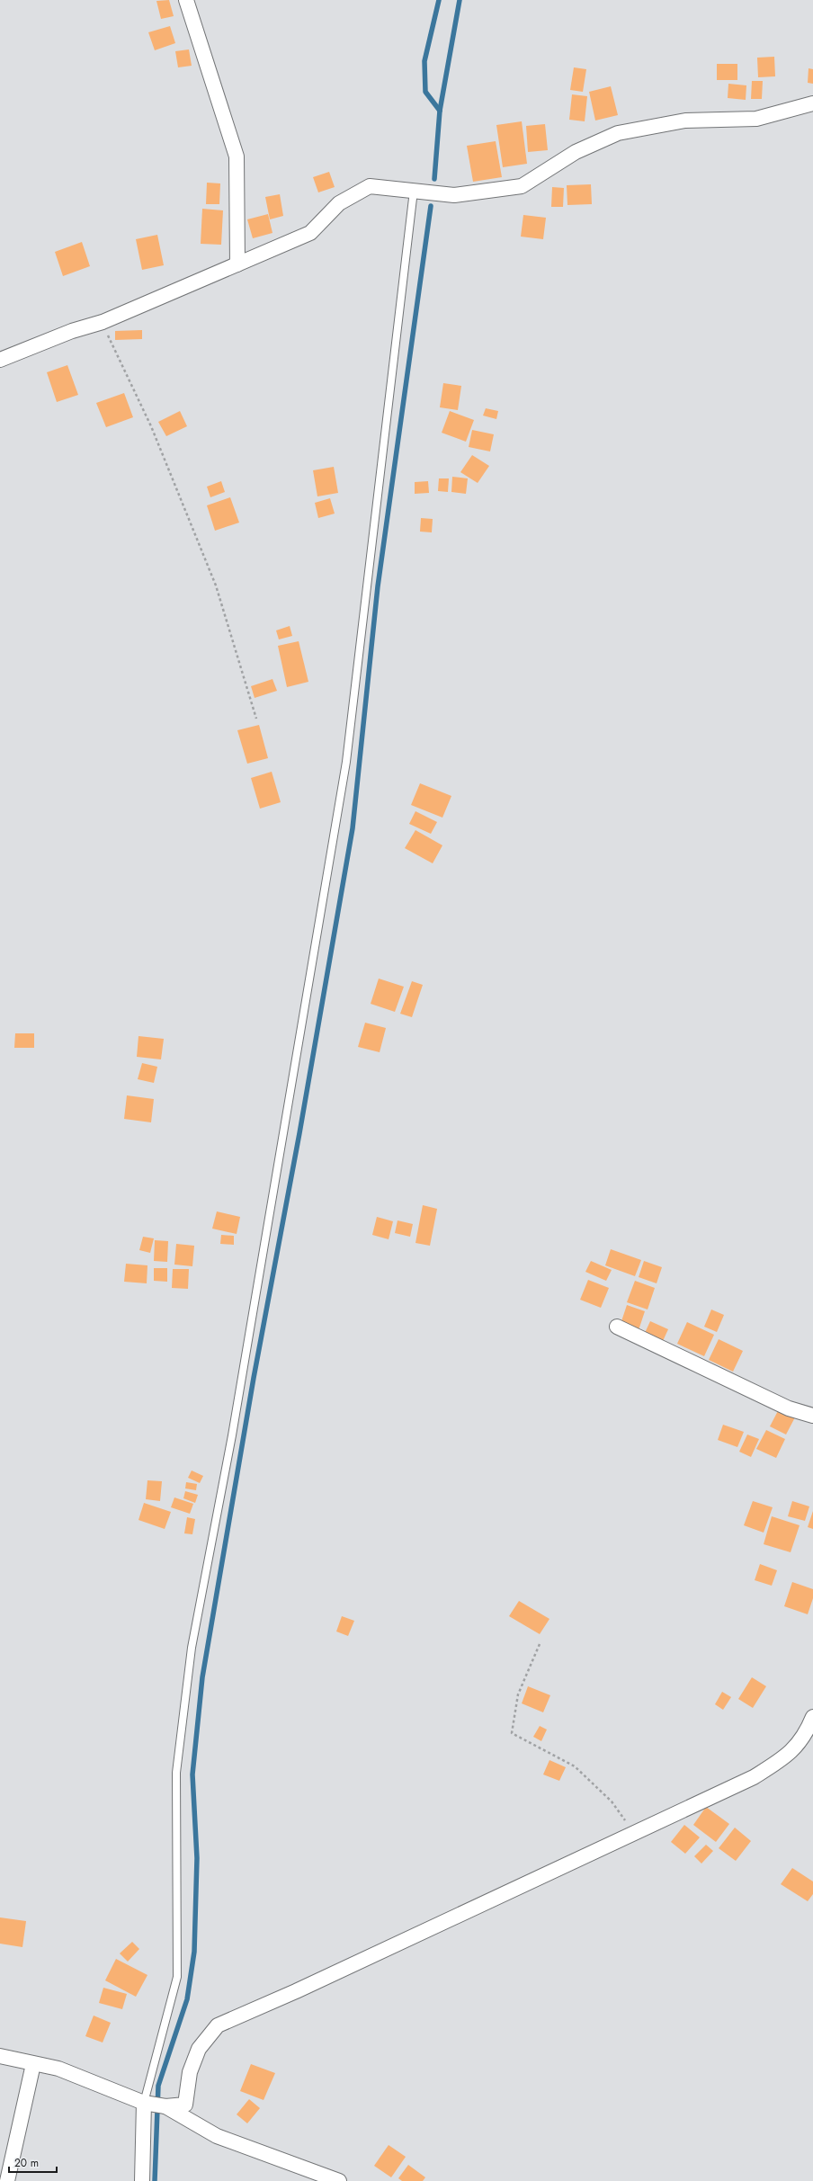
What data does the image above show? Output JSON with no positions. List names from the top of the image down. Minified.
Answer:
{"scale_bar":"20 m"}
